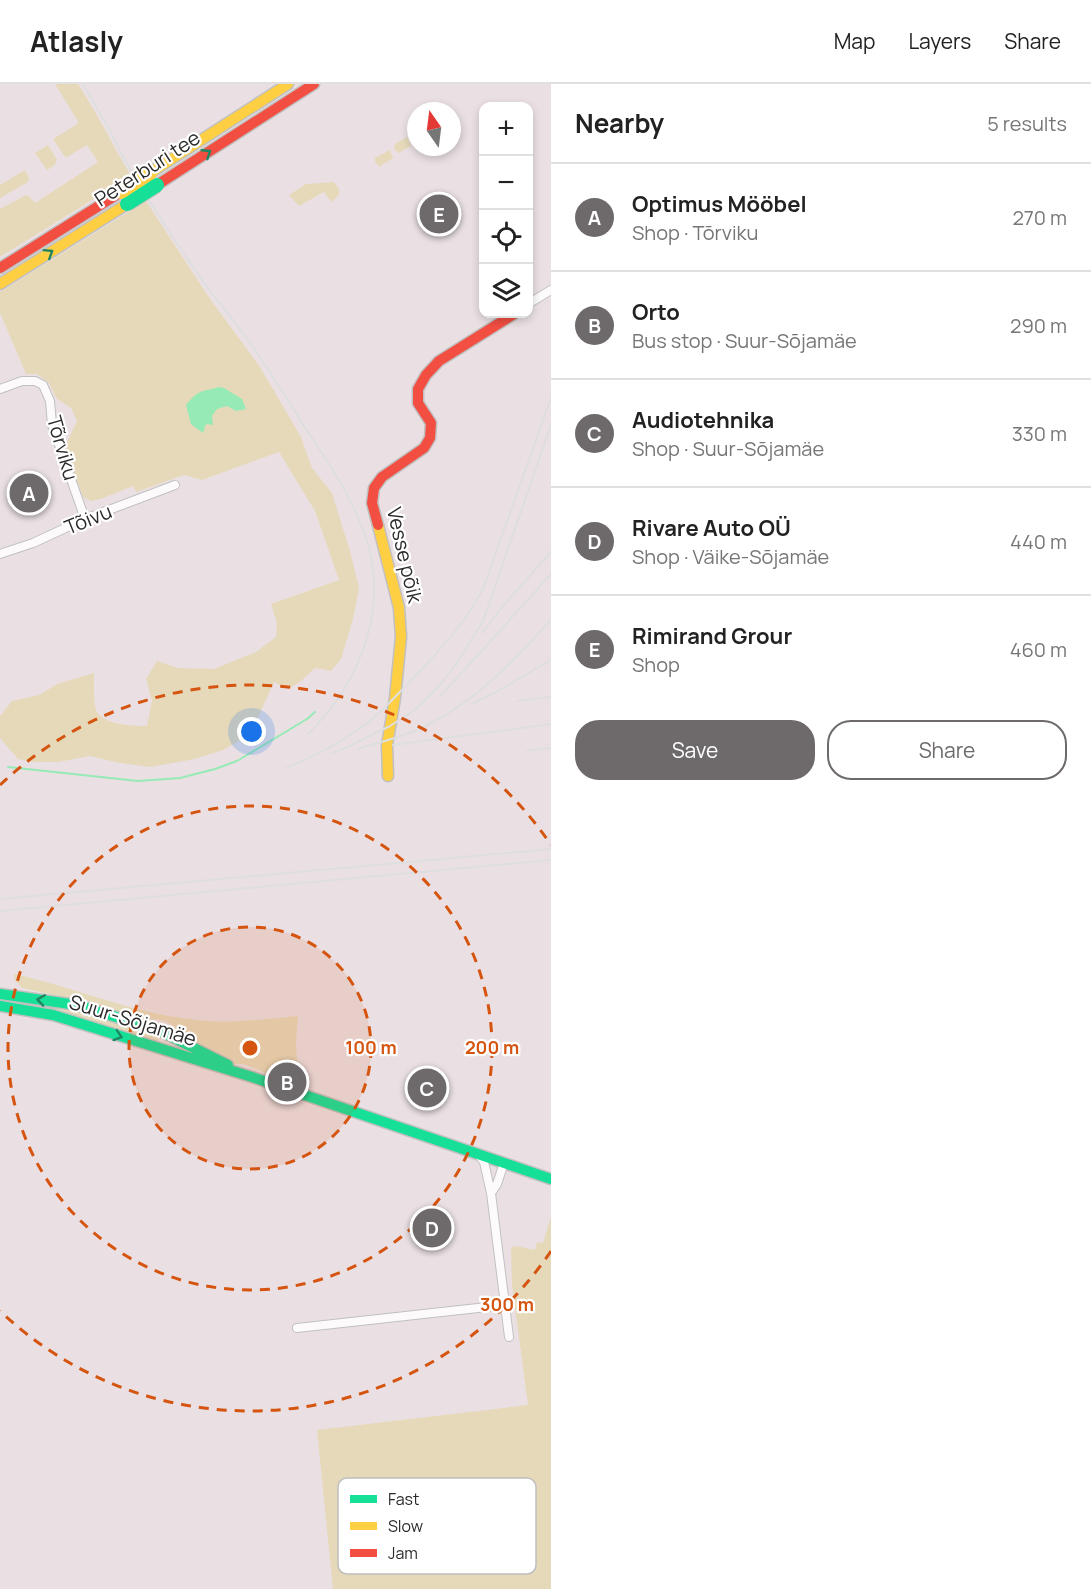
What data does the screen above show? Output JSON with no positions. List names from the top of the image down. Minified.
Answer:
{"streets":{"main road":["Peterburi tee","Vesse põik","Suur-Sõjamäe"],"street":["Tõrviku","Tõivu"]},"crossings":[["Tõrviku","Tõivu"]],"legend":["Fast","Slow","Jam"],"north":"top","page":{"header":"Atlasly","nav":["Map","Layers","Share"],"heading":["Nearby","5 results"],"map_buttons":["+","−"],"list":[{"mark":"A","name":"Optimus Mööbel","note":"Shop · Tõrviku","value":"270 m"},{"mark":"B","name":"Orto","note":"Bus stop · Suur-Sõjamäe","value":"290 m"},{"mark":"C","name":"Audiotehnika","note":"Shop · Suur-Sõjamäe","value":"330 m"},{"mark":"D","name":"Rivare Auto OÜ","note":"Shop · Väike-Sõjamäe","value":"440 m"},{"mark":"E","name":"Rimirand Grour","note":"Shop","value":"460 m"}],"pins":["E","A","B","C","D"],"buttons":["Save","Share"]},"rings":["100 m","200 m","300 m"]}
